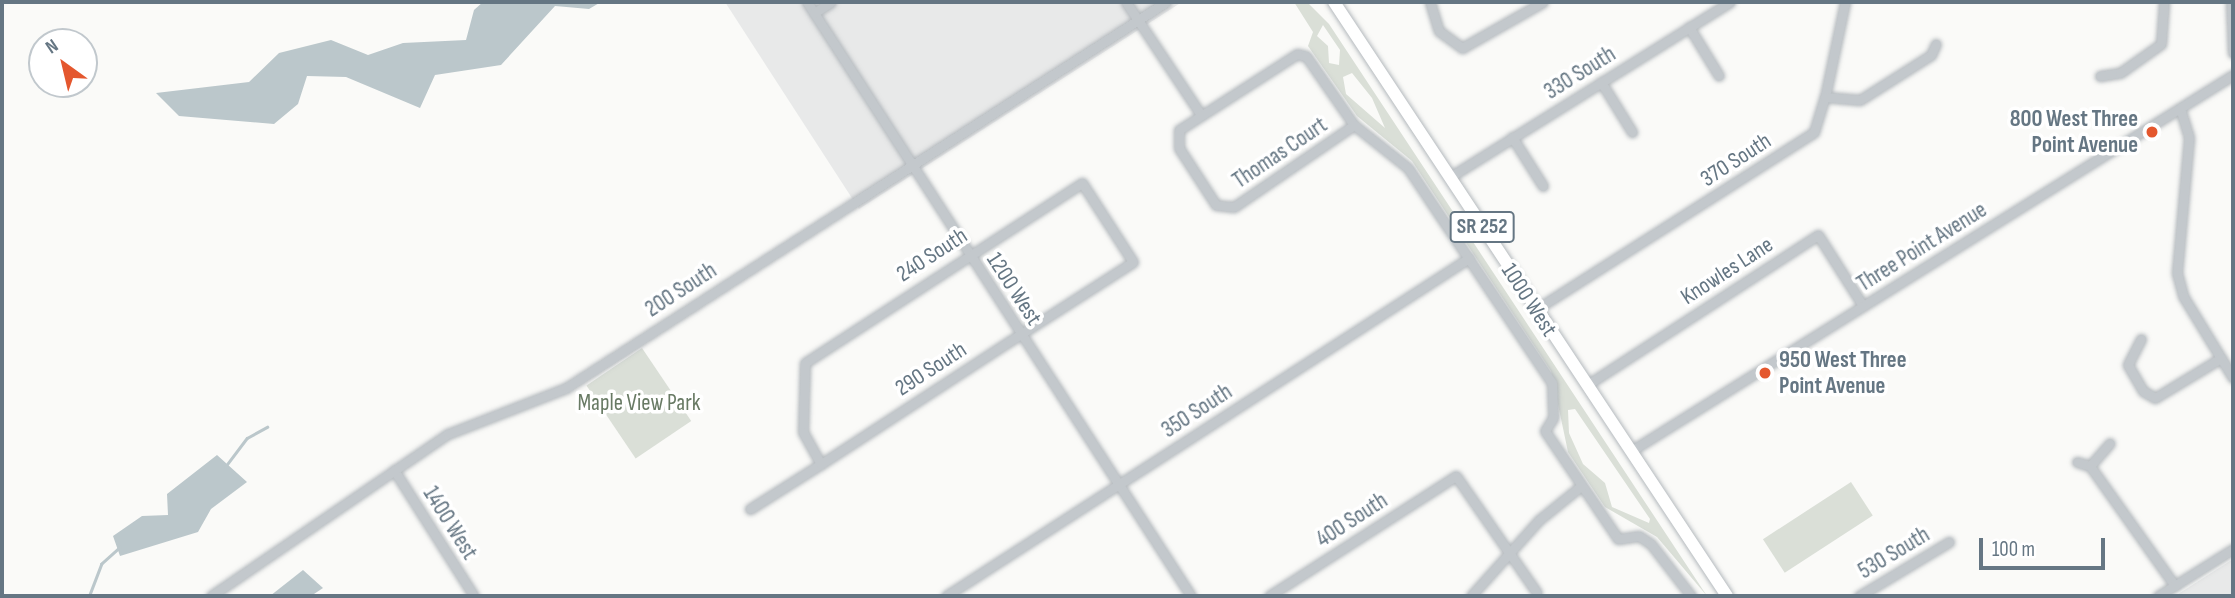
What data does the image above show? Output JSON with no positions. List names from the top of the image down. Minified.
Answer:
{"streets":{"main road":["SR 252","1000 West"],"street":["330 South","Thomas Court","370 South","Three Point Avenue","240 South","Knowles Lane","1200 West","200 South","290 South","350 South","400 South","1400 West","530 South"]},"crossings":[["330 South","1000 West"],["370 South","1000 West"],["Three Point Avenue","Knowles Lane"],["Three Point Avenue","1000 West"],["240 South","1200 West"],["240 South","290 South"],["Knowles Lane","1000 West"],["1200 West","200 South"],["1200 West","290 South"],["1200 West","350 South"],["200 South","1400 West"]],"parks":["Maple View Park"],"places":["800 West Three Point Avenue","950 West Three Point Avenue"],"scale_bar":"100 m","north":"top left"}
